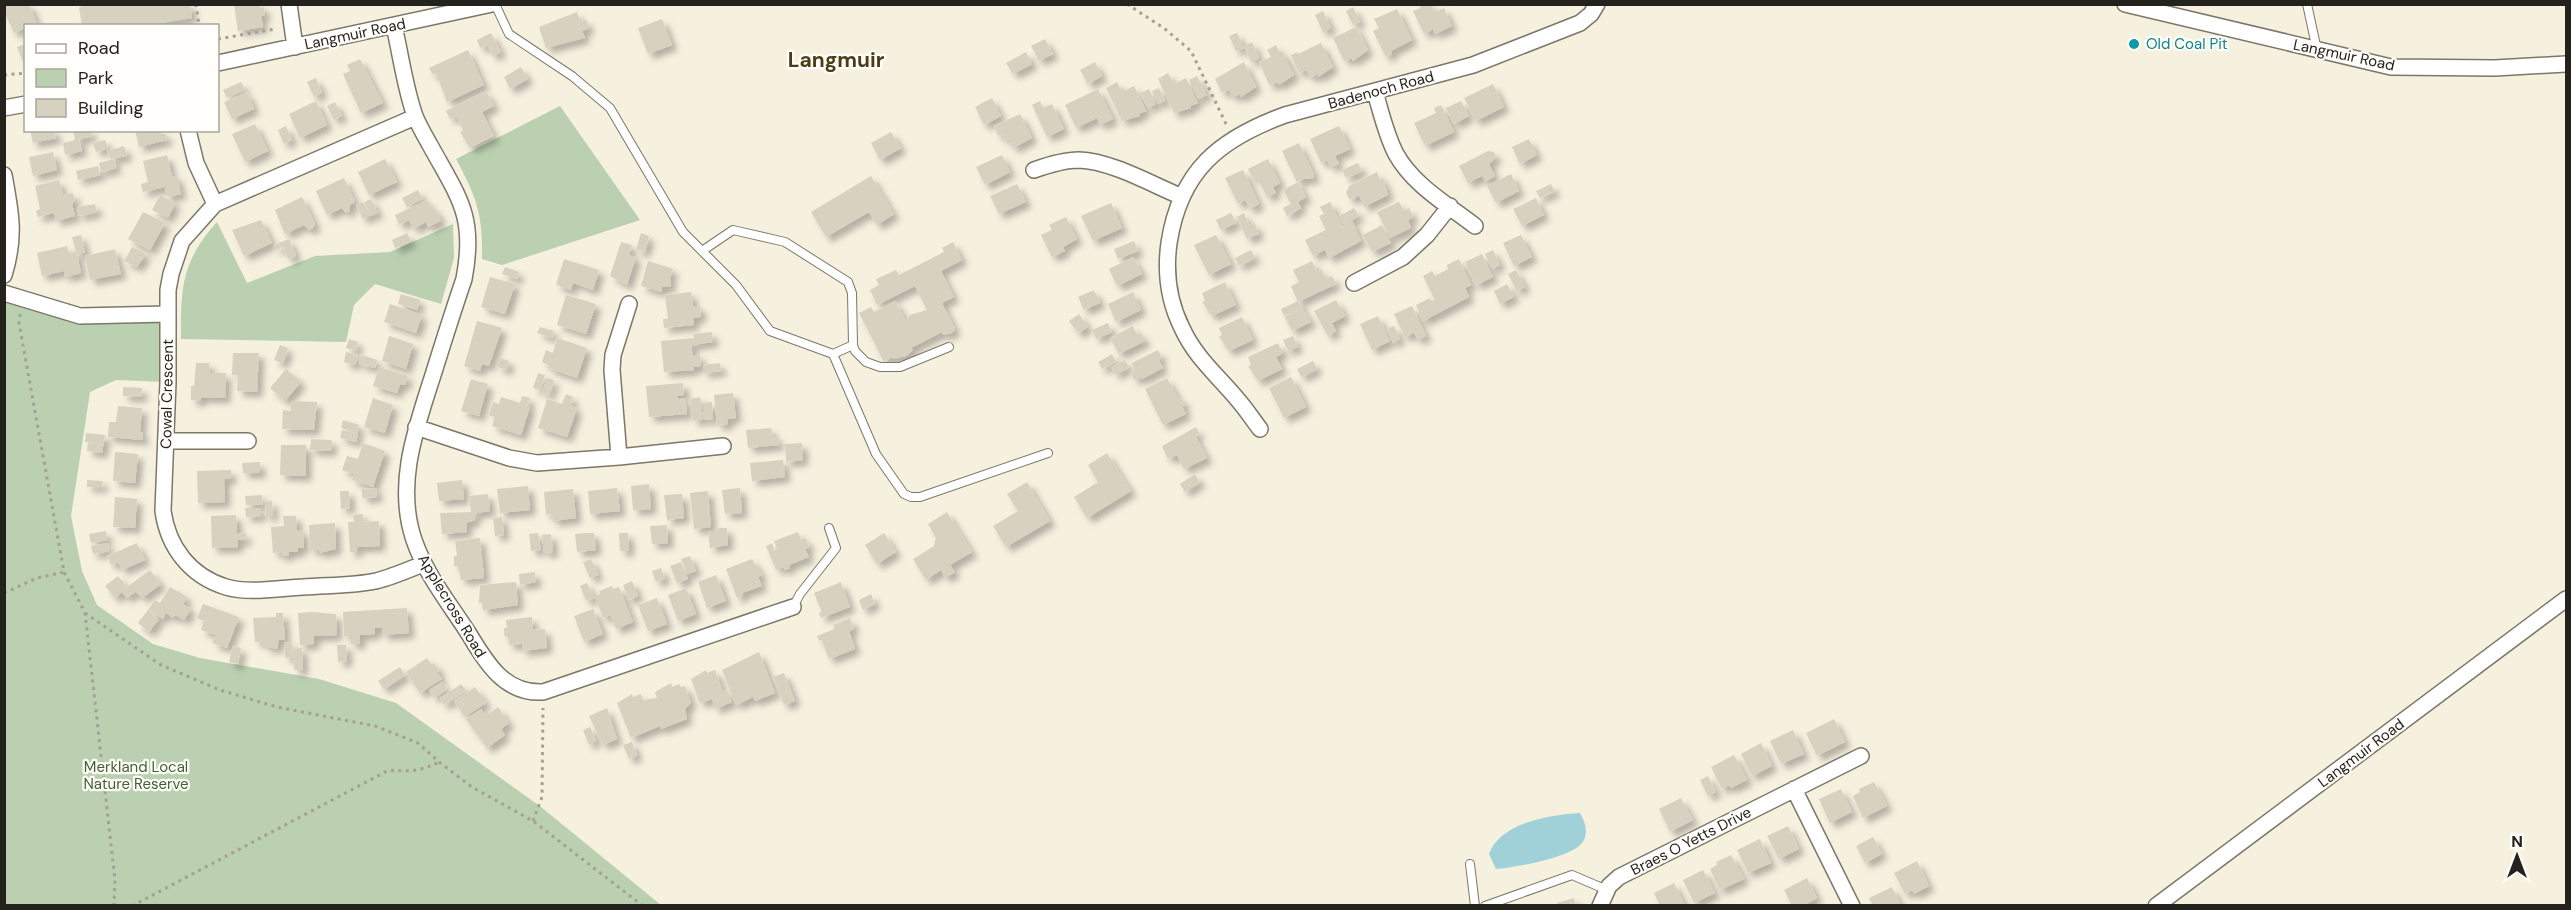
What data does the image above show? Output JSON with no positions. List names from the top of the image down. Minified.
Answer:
{"streets":{"street":["Langmuir Road","Badenoch Road","Cowal Crescent","Applecross Road","Braes O Yetts Drive"]},"crossings":[["Langmuir Road","Applecross Road"],["Cowal Crescent","Applecross Road"]],"districts":["Langmuir"],"parks":["Merkland Local Nature Reserve"],"places":["Old Coal Pit"],"legend":["Road","Park","Building"],"north":"top"}
